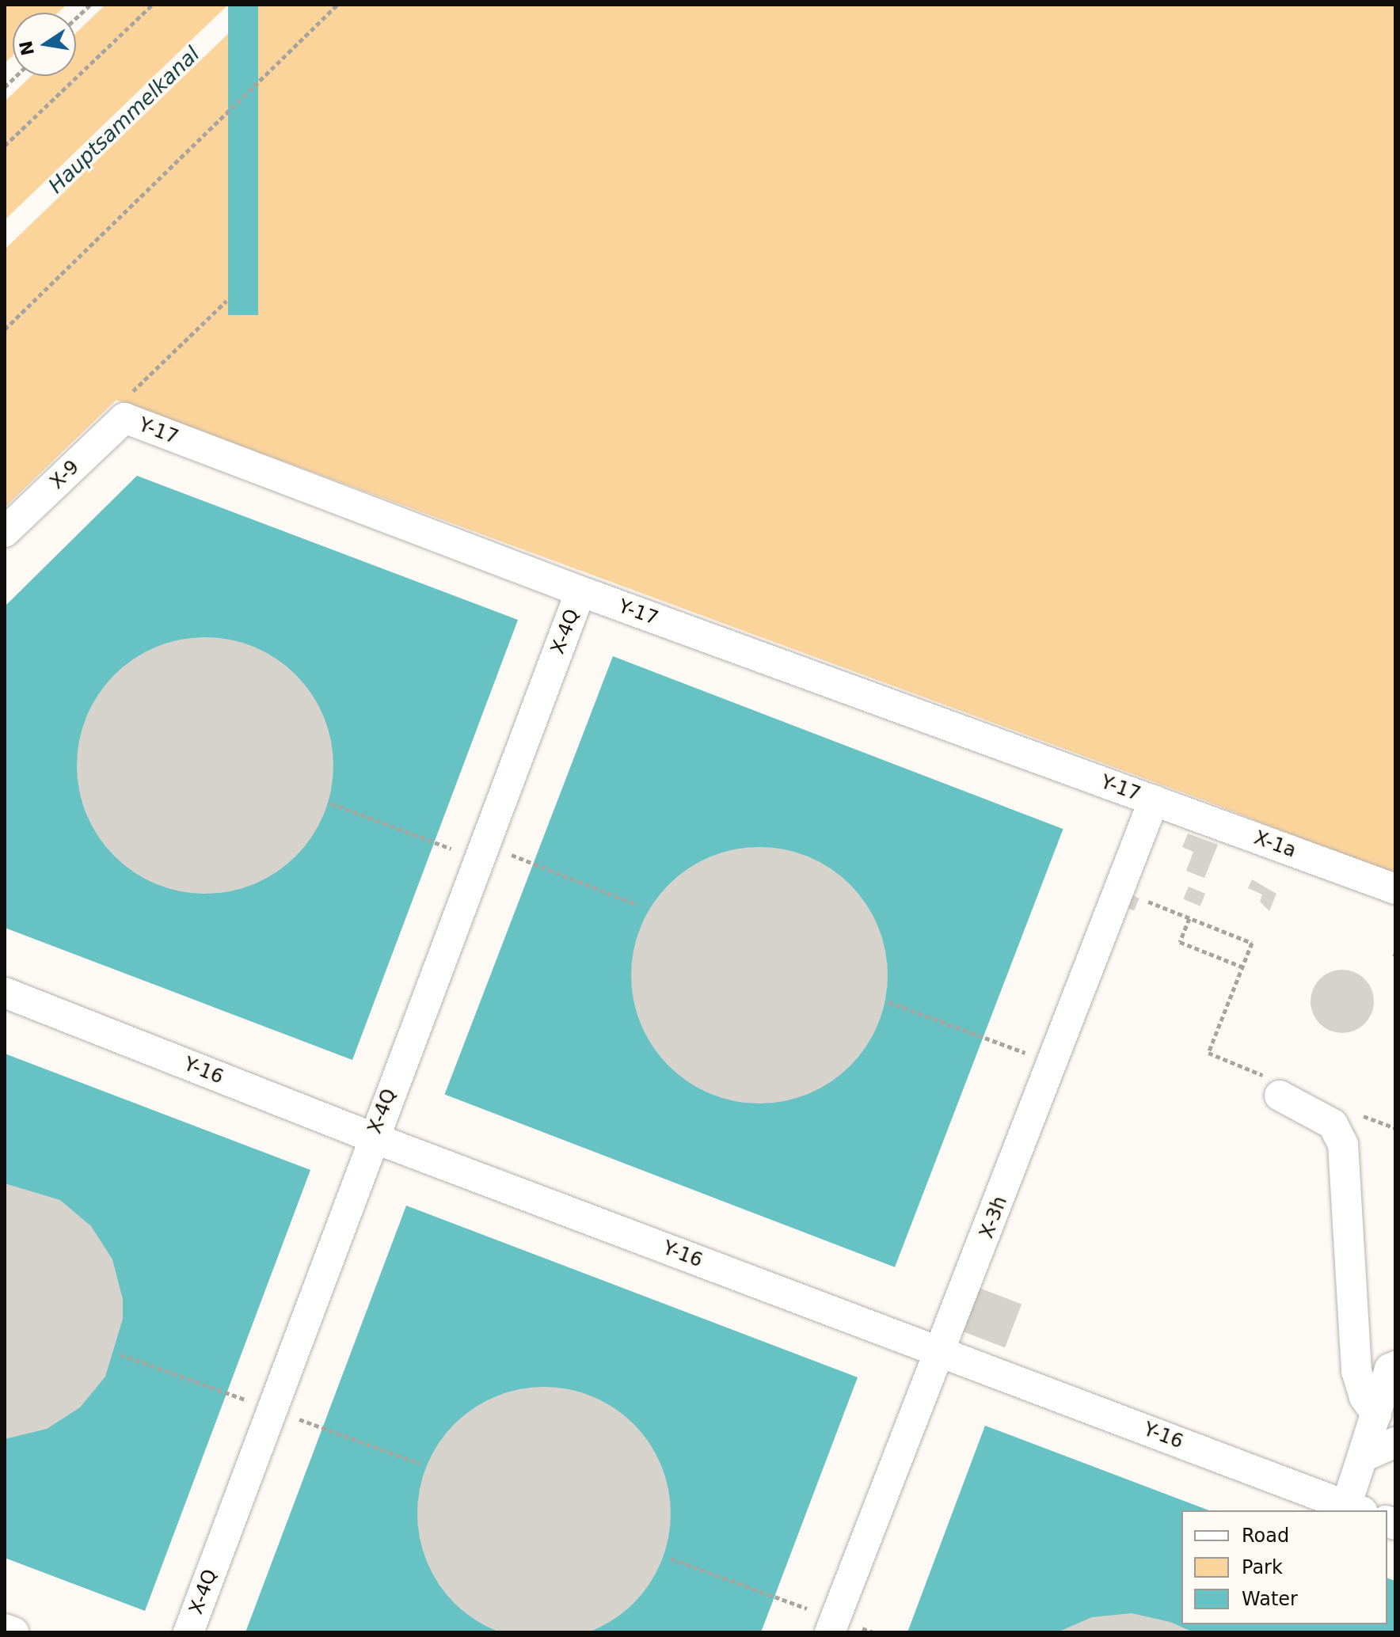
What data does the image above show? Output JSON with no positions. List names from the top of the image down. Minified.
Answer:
{"streets":{"street":["Y-17","X-9","X-4Q","X-1a","Y-16","X-3h"]},"crossings":[["Y-17","X-9"],["Y-17","X-4Q"],["Y-17","X-1a"],["Y-17","X-3h"],["X-4Q","Y-16"],["X-1a","X-3h"],["Y-16","X-3h"]],"water":["Hauptsammelkanal"],"legend":["Road","Park","Water"],"north":"left"}
